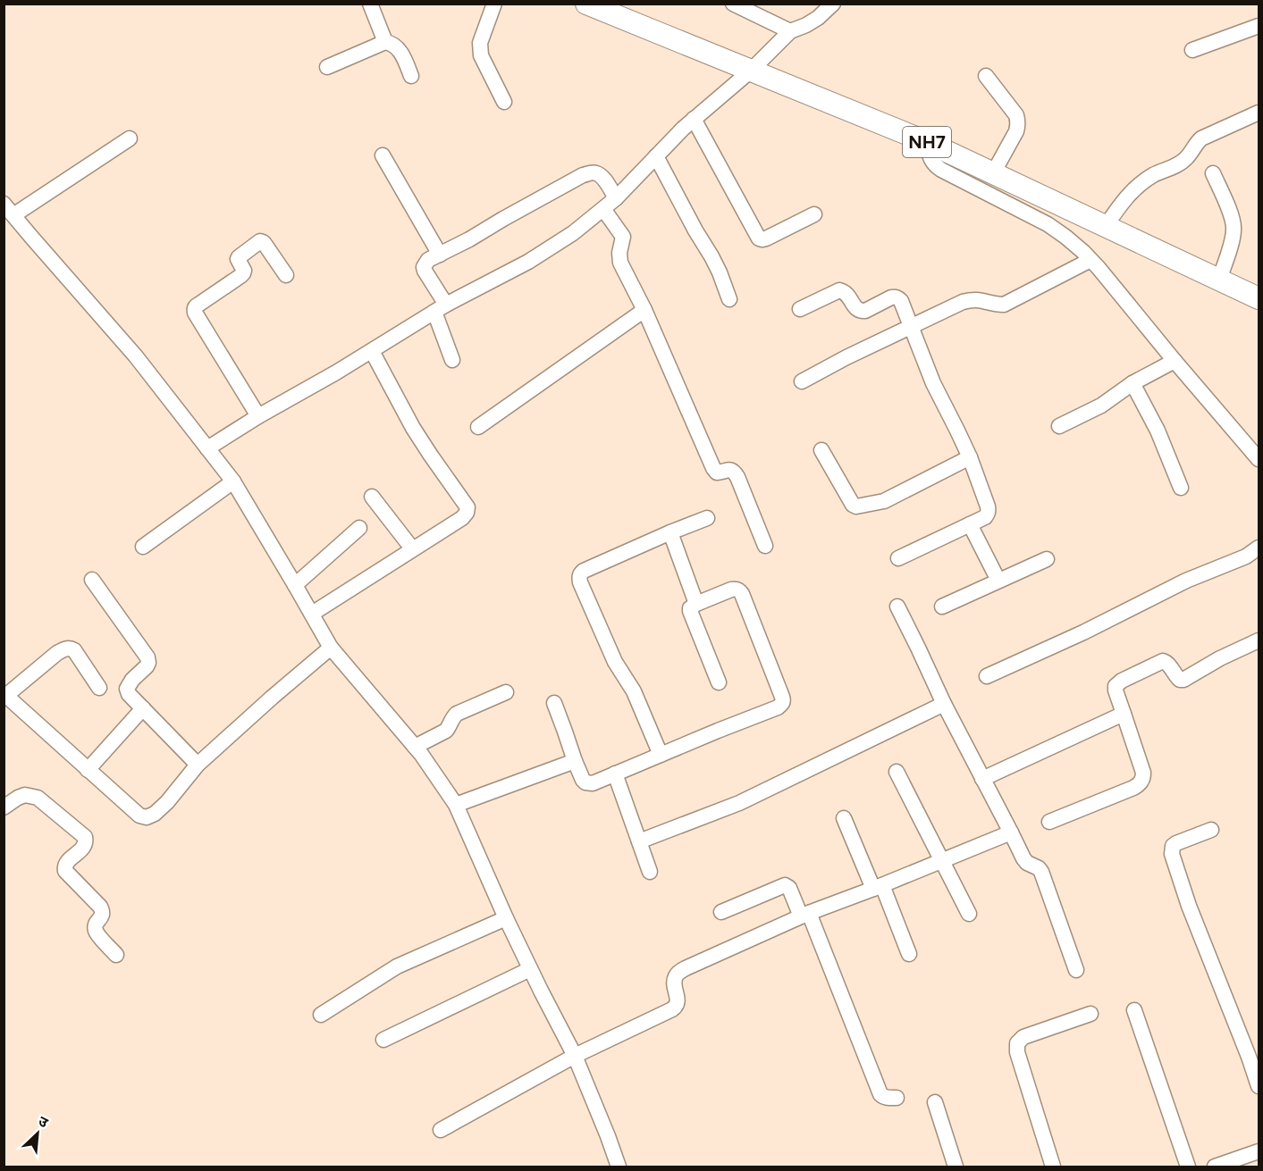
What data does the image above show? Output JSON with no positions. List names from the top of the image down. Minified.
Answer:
{"streets":{"highway":["NH7"]},"north":"top right"}
